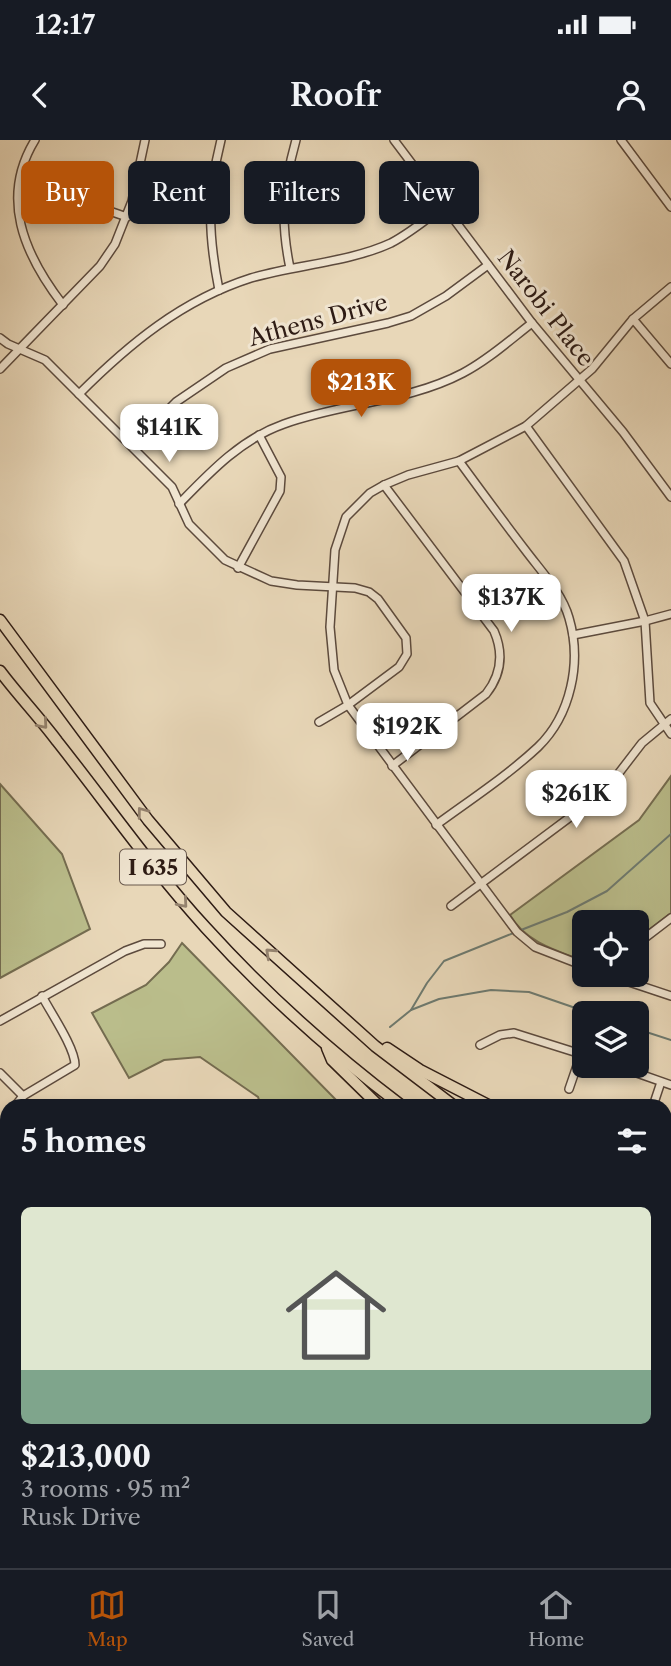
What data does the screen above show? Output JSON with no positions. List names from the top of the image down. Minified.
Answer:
{"streets":{"highway":["I 635"],"street":["Narobi Place","Athens Drive"]},"crossings":[["Narobi Place","Athens Drive"]],"page":{"status":"12:17","header":"Roofr","chip":["Buy","Rent","Filters","New"],"price":["$213K","$141K","$137K","$192K","$261K"],"heading":"5 homes","list":[{"name":"$213,000","note":"3 rooms · 95 m² · Rusk Drive"}],"tabs":["Map","Saved","Home"]}}
